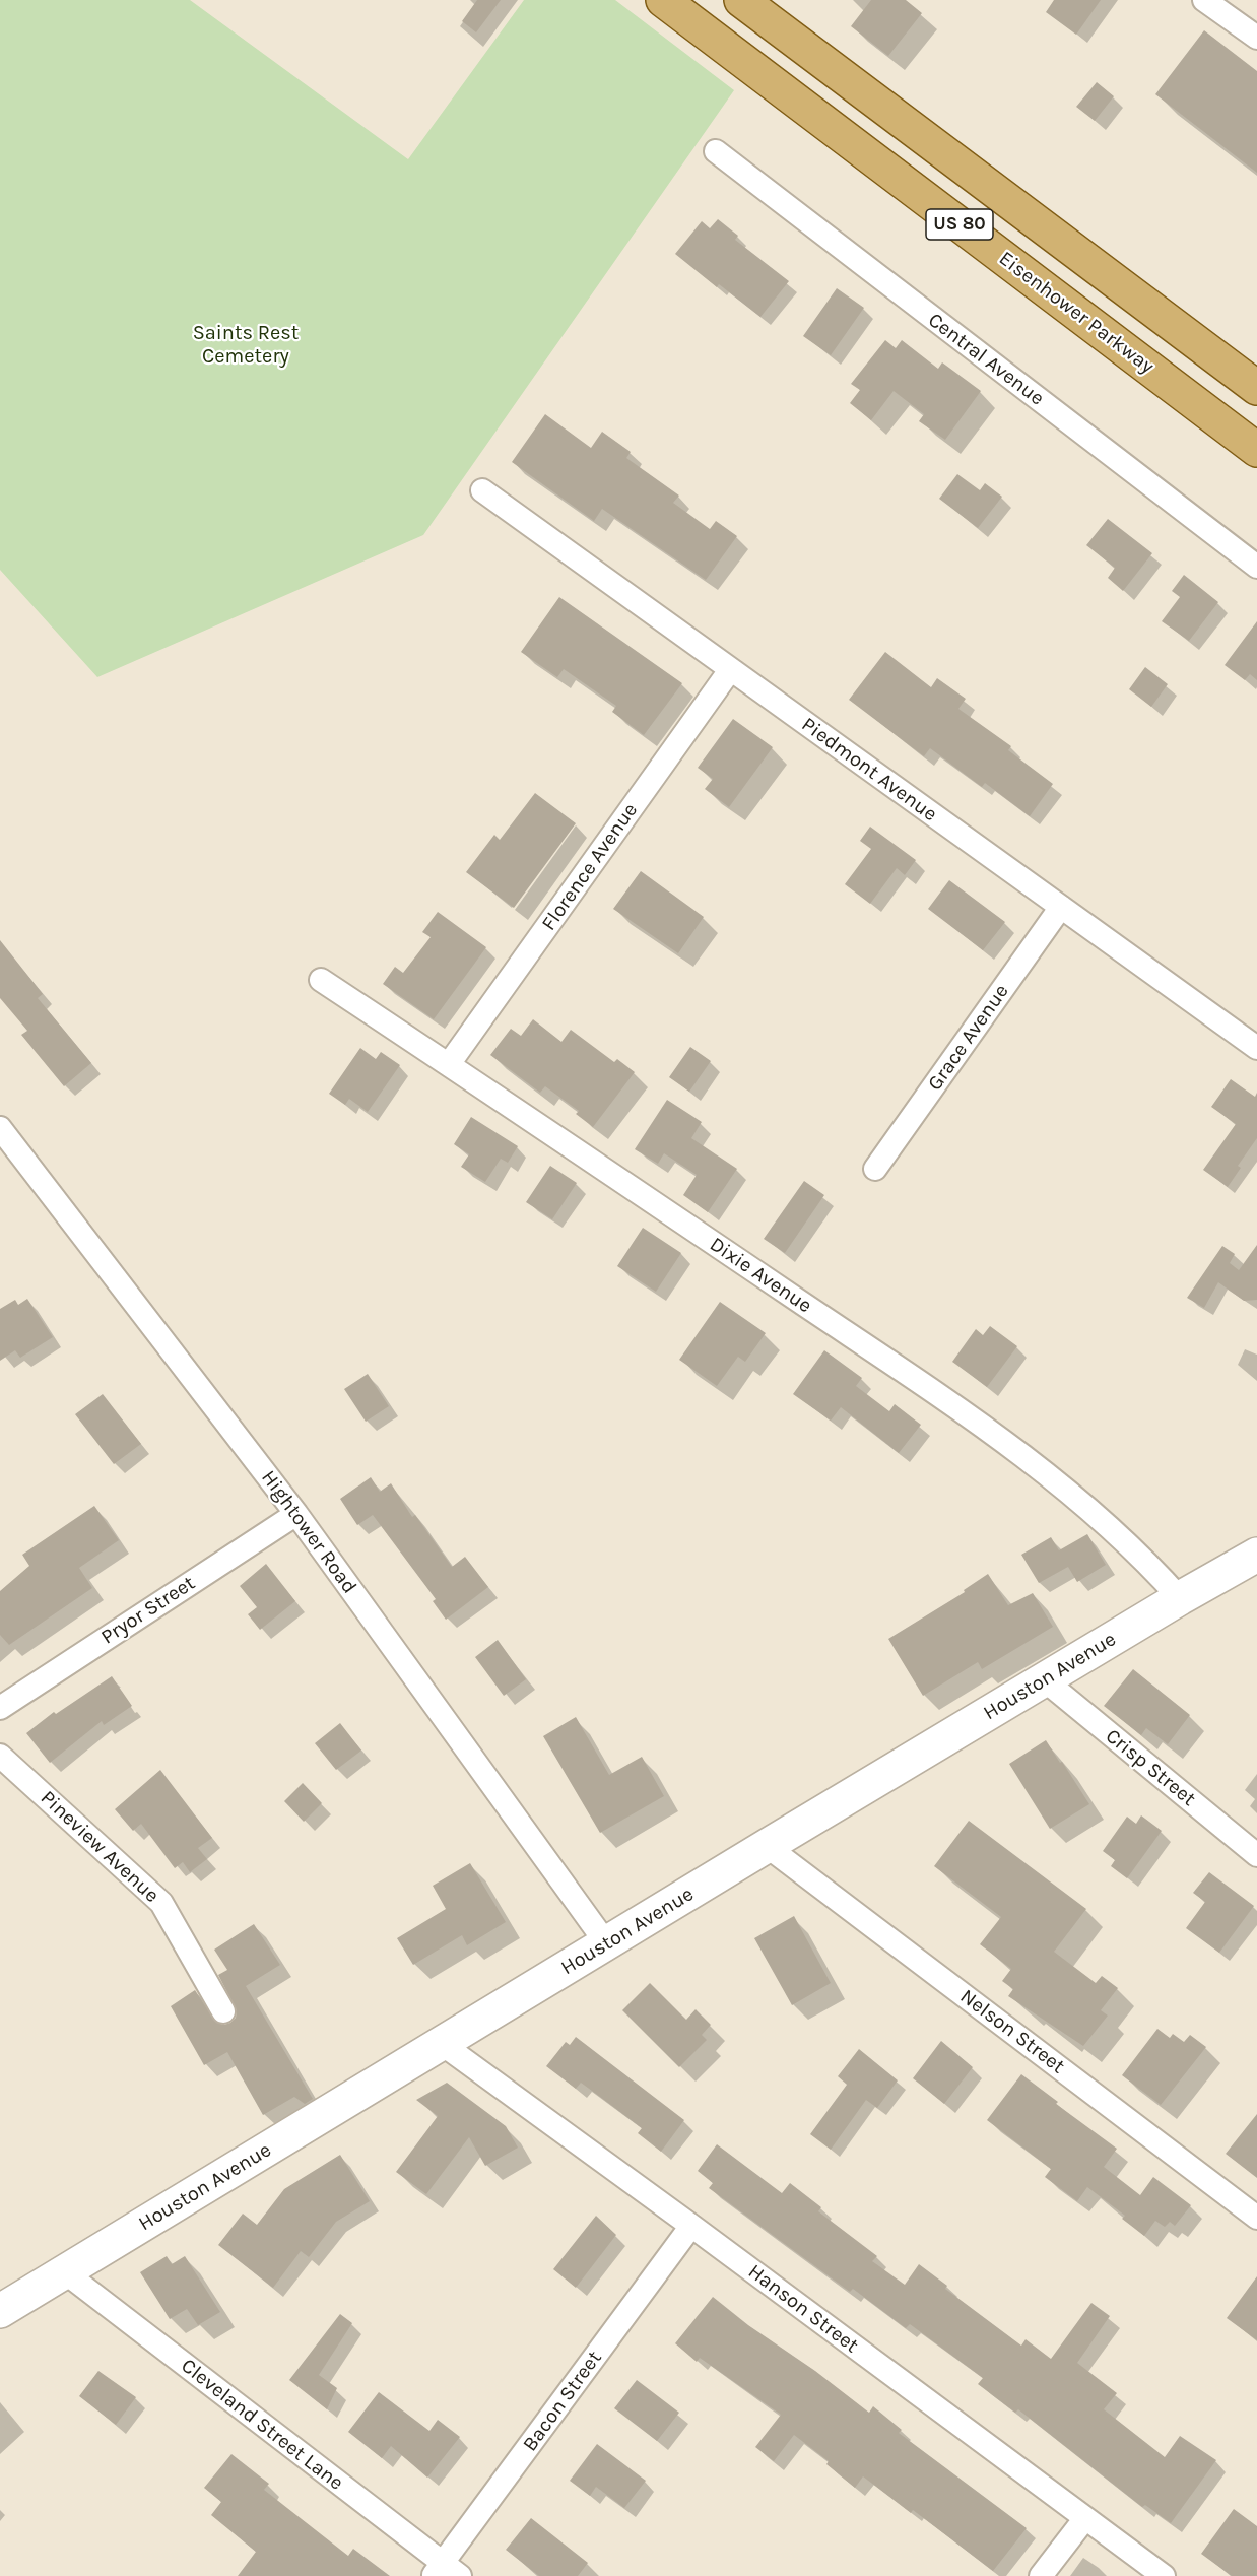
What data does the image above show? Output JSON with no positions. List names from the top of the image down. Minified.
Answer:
{"streets":{"main road":["US 80","Eisenhower Parkway"],"street":["Central Avenue","Piedmont Avenue","Florence Avenue","Grace Avenue","Dixie Avenue","Hightower Road","Pryor Street","Houston Avenue","Crisp Street","Pineview Avenue","Nelson Street","Hanson Street","Bacon Street","Cleveland Street Lane"]},"crossings":[["Piedmont Avenue","Florence Avenue"],["Piedmont Avenue","Grace Avenue"],["Florence Avenue","Dixie Avenue"],["Dixie Avenue","Houston Avenue"],["Hightower Road","Pryor Street"],["Hightower Road","Houston Avenue"],["Houston Avenue","Crisp Street"],["Houston Avenue","Nelson Street"],["Houston Avenue","Hanson Street"],["Houston Avenue","Cleveland Street Lane"],["Hanson Street","Bacon Street"],["Bacon Street","Cleveland Street Lane"]],"parks":["Saints Rest Cemetery"]}
